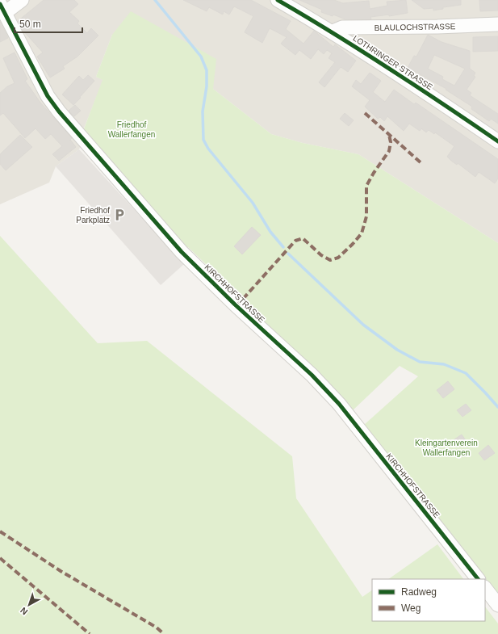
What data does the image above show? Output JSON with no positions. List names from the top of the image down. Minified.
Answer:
{"streets":{"street":["BLAULOCHSTRASSE","LOTHRINGER STRASSE","KIRCHHOFSTRASSE"]},"crossings":[["BLAULOCHSTRASSE","LOTHRINGER STRASSE"]],"parks":["Friedhof Wallerfangen","Kleingartenverein Wallerfangen"],"places":{"parking":["Friedhof Parkplatz"]},"legend":["Radweg","Weg"],"scale_bar":"50 m","north":"bottom left"}
